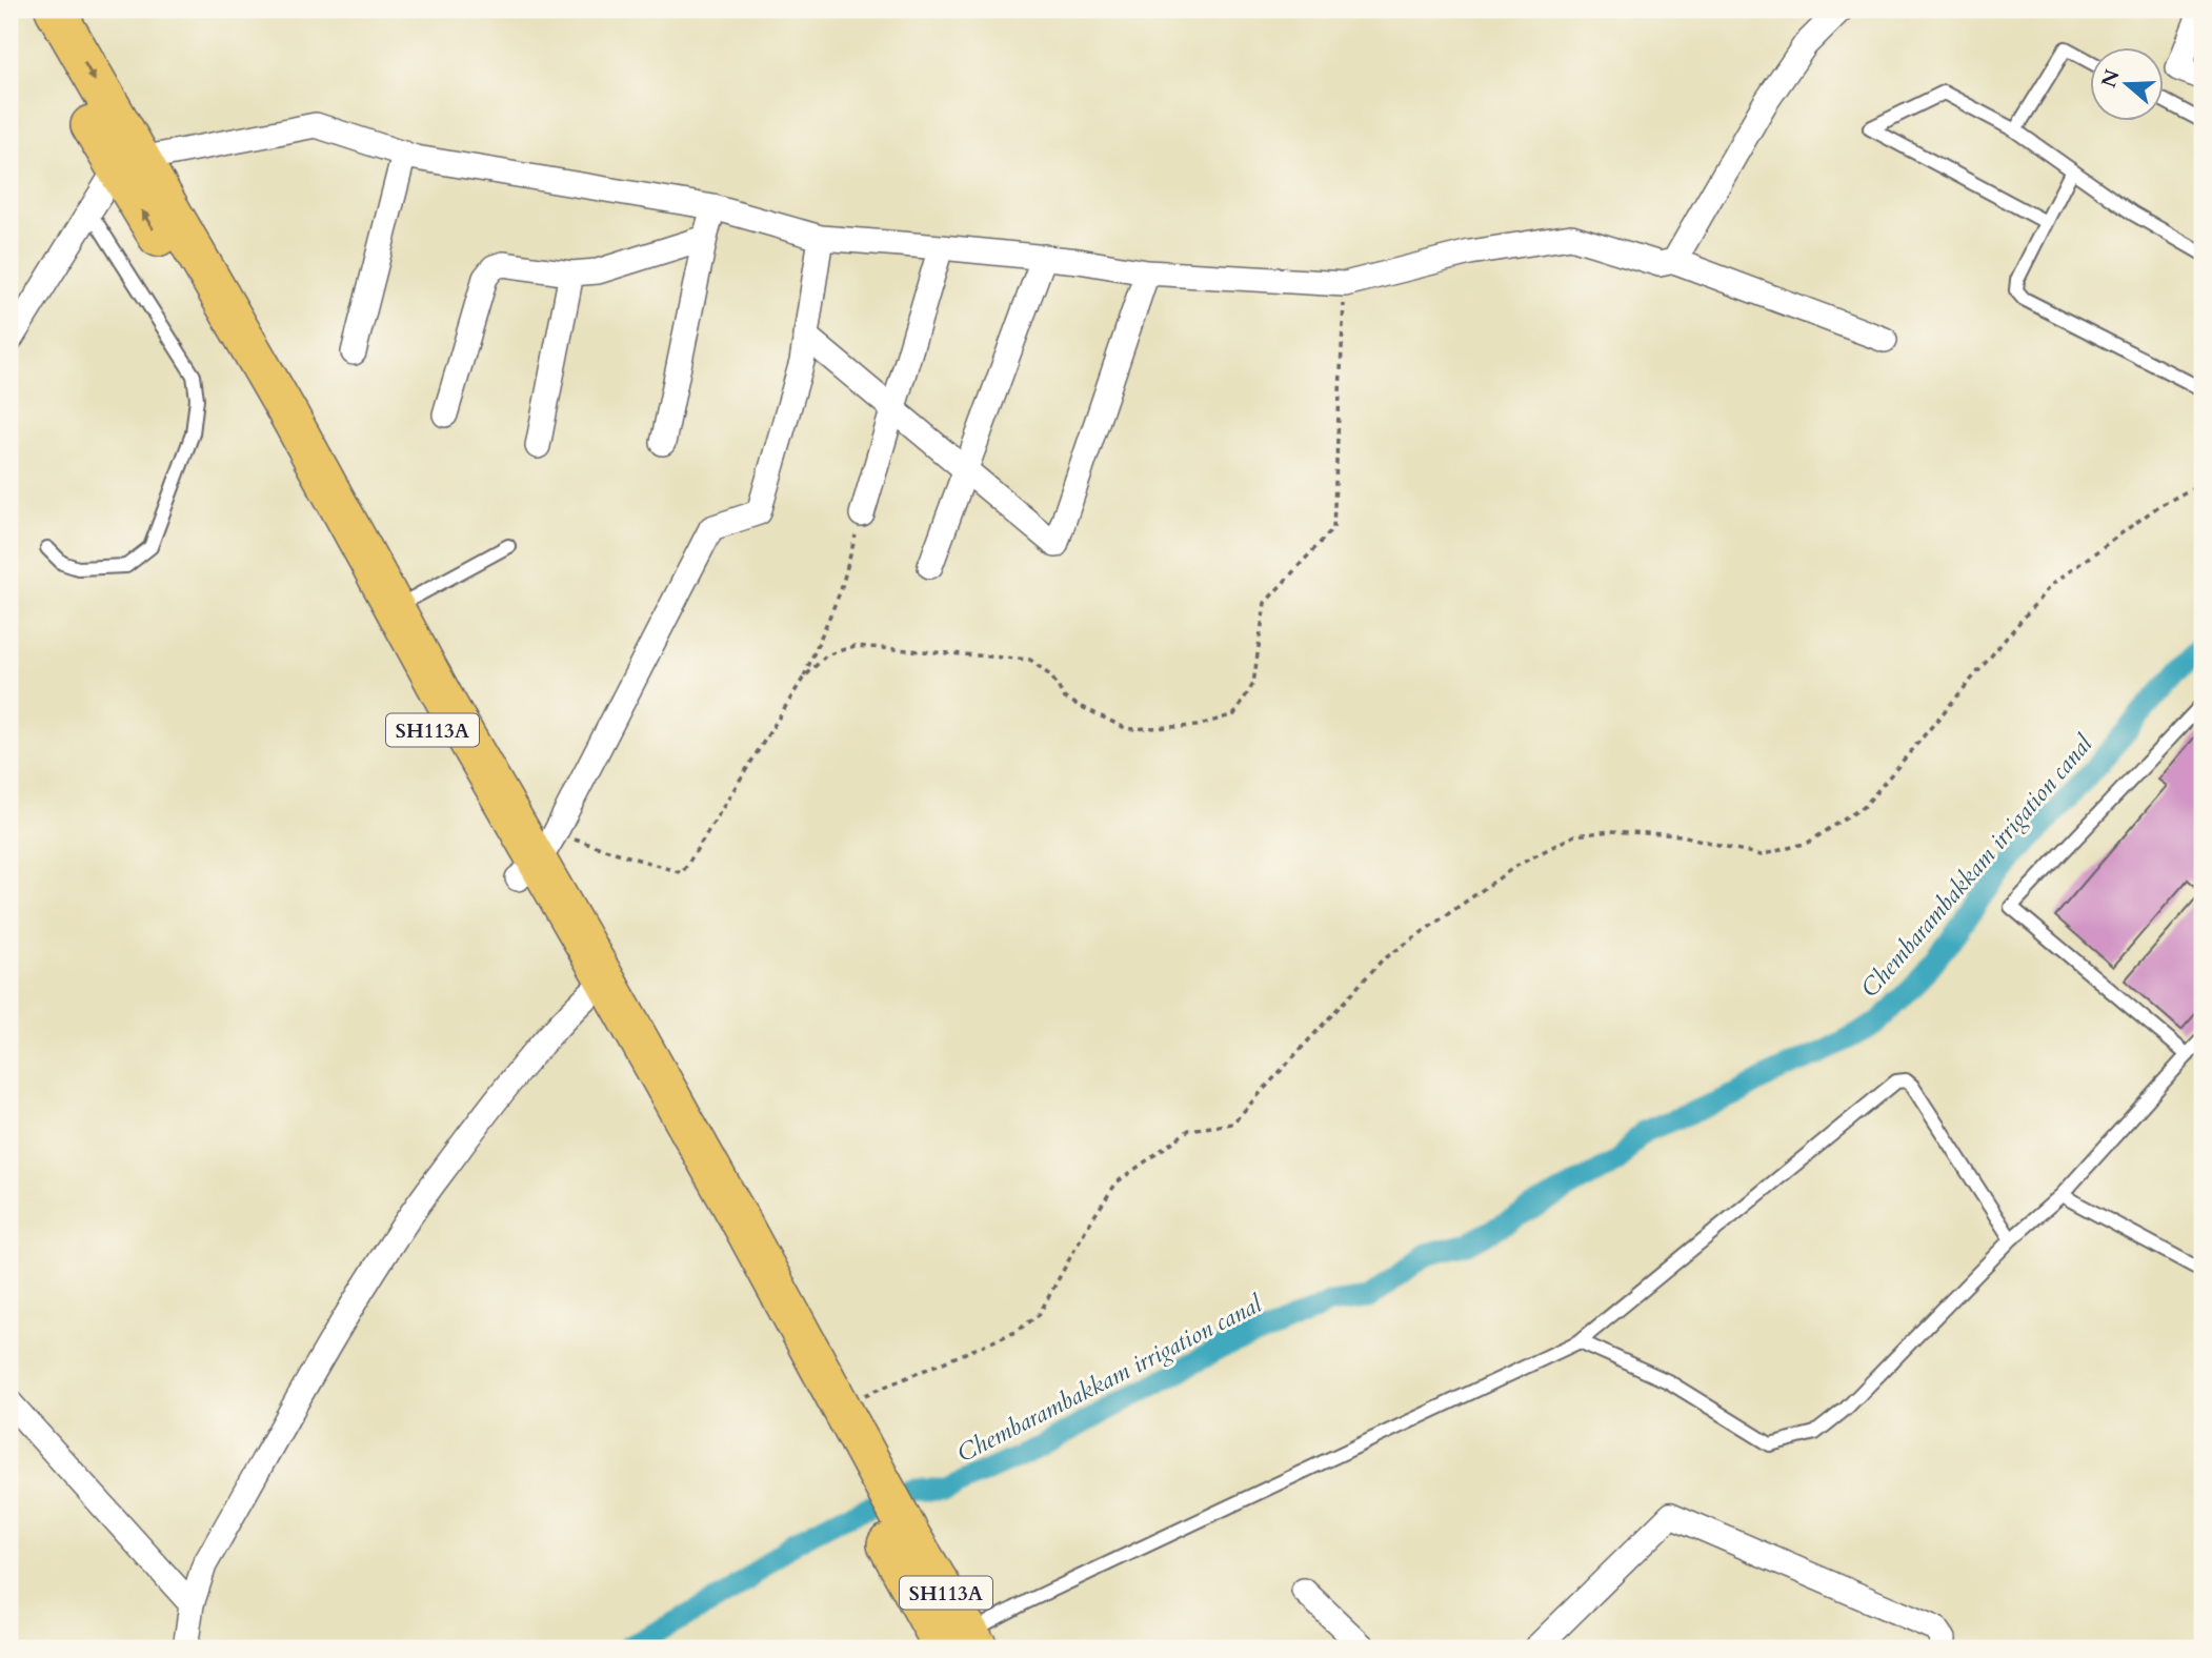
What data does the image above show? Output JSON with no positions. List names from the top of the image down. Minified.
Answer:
{"streets":{"main road":["SH113A"]},"water":["Chembarambakkam irrigation canal"],"north":"left"}
